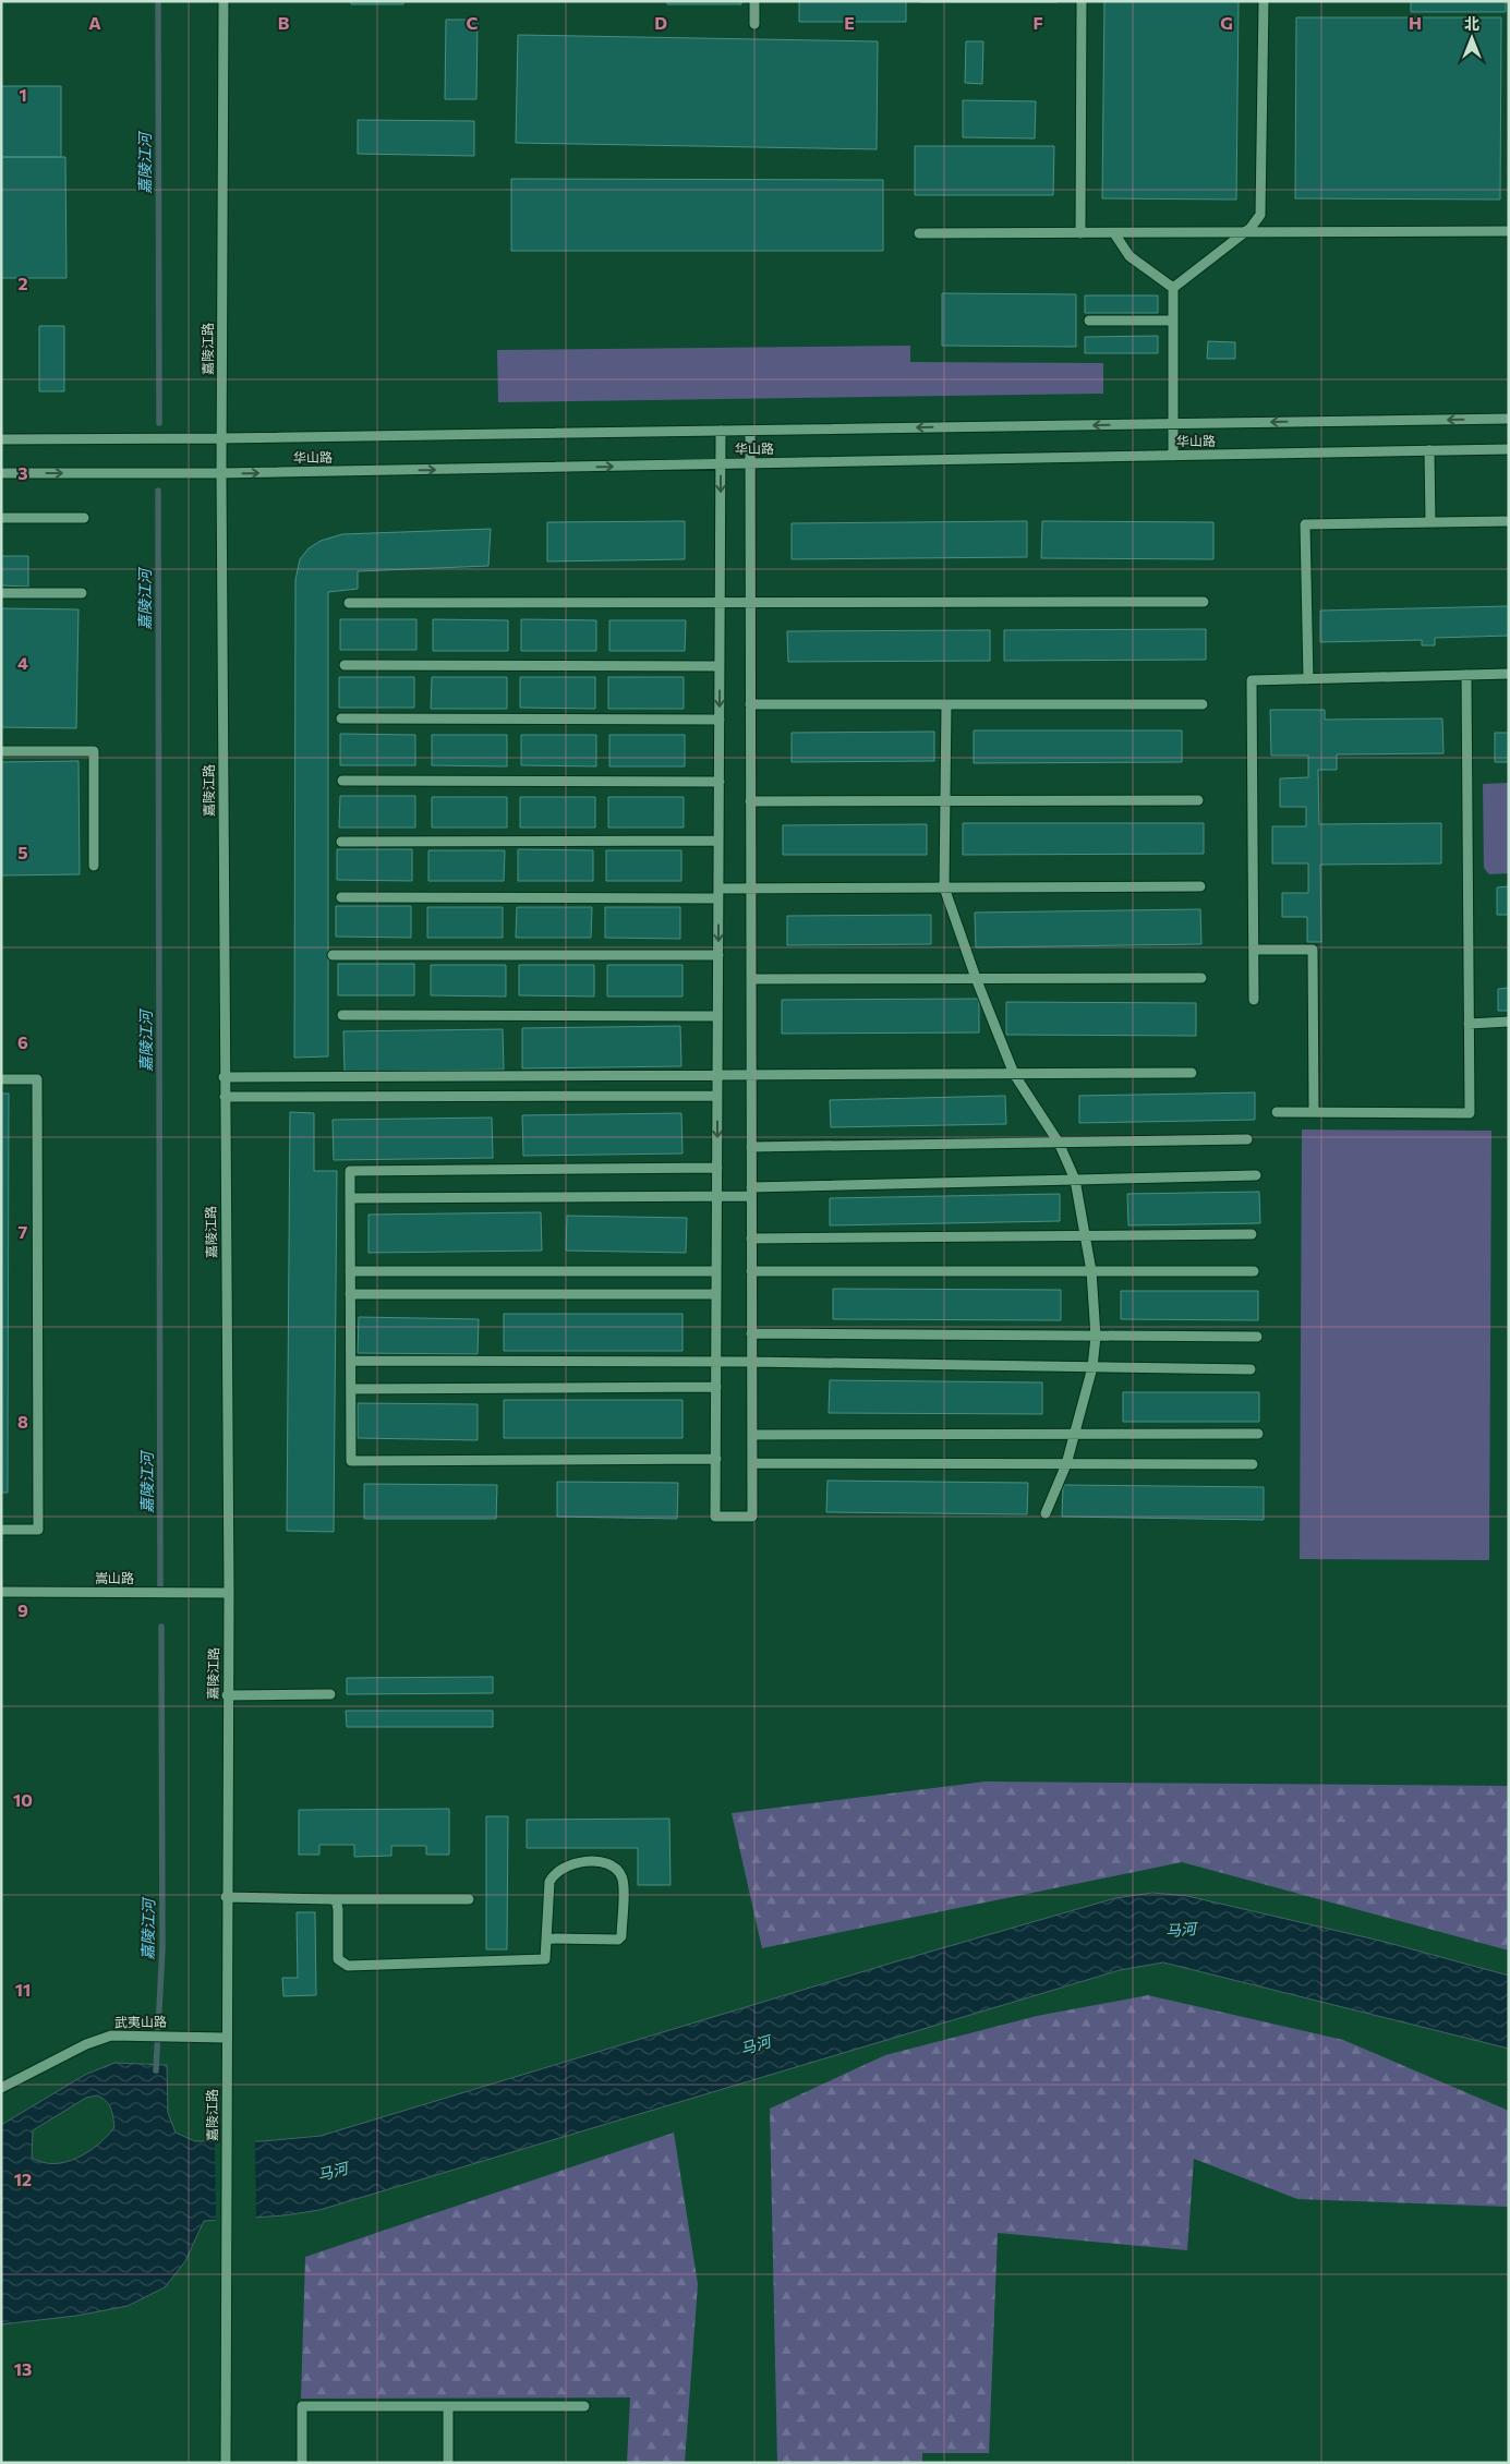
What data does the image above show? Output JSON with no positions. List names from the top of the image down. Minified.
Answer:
{"streets":{"street":["嘉陵江路","华山路","嵩山路","武夷山路"]},"crossings":[["嘉陵江路","华山路"],["嘉陵江路","嵩山路"],["嘉陵江路","武夷山路"]],"water":["嘉陵江河","马河"],"north":"top","grid":{"columns":["A","B","C","D","E","F","G","H"],"rows":["1","2","3","4","5","6","7","8","9","10","11","12","13"]}}
